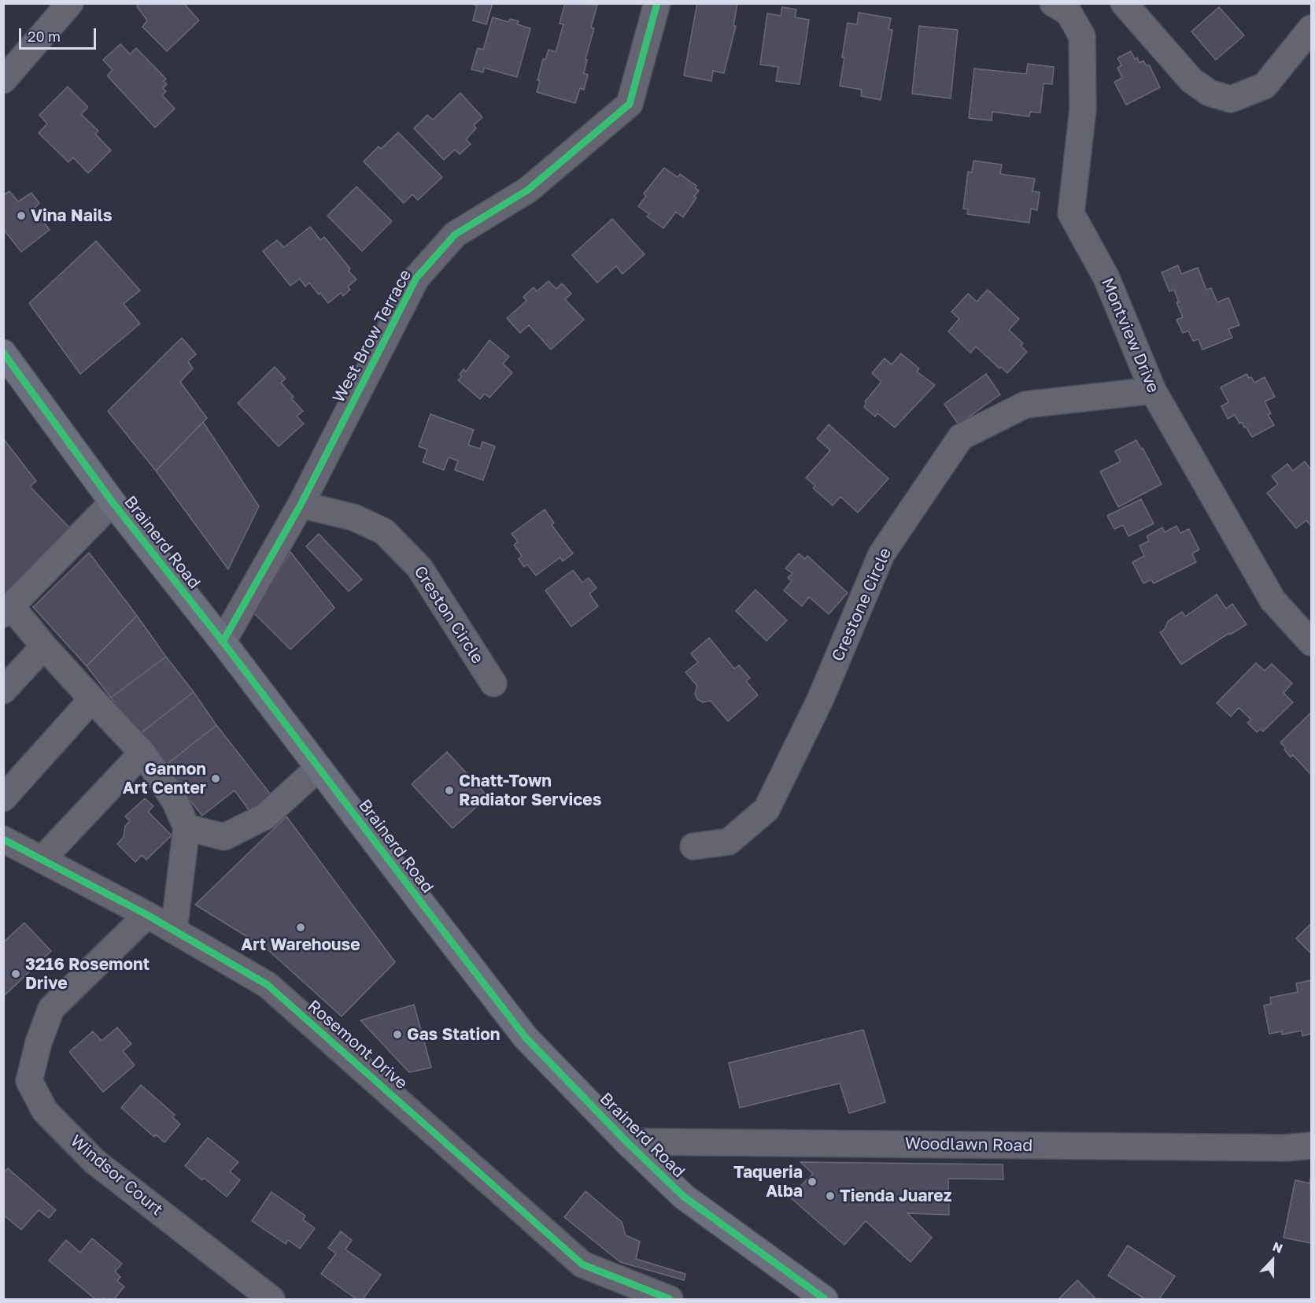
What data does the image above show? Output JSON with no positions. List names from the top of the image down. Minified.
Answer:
{"streets":{"main road":["Brainerd Road"],"street":["Montview Drive","West Brow Terrace","Crestone Circle","Creston Circle","Rosemont Drive","Woodlawn Road","Windsor Court"]},"crossings":[["Montview Drive","Crestone Circle"],["West Brow Terrace","Brainerd Road"],["West Brow Terrace","Creston Circle"],["Brainerd Road","Woodlawn Road"],["Rosemont Drive","Windsor Court"]],"places":["Vina Nails","Gannon Art Center","Chatt-Town Radiator Services","Art Warehouse","3216 Rosemont Drive","Gas Station","Taqueria Alba","Tienda Juarez"],"scale_bar":"20 m","north":"top"}
